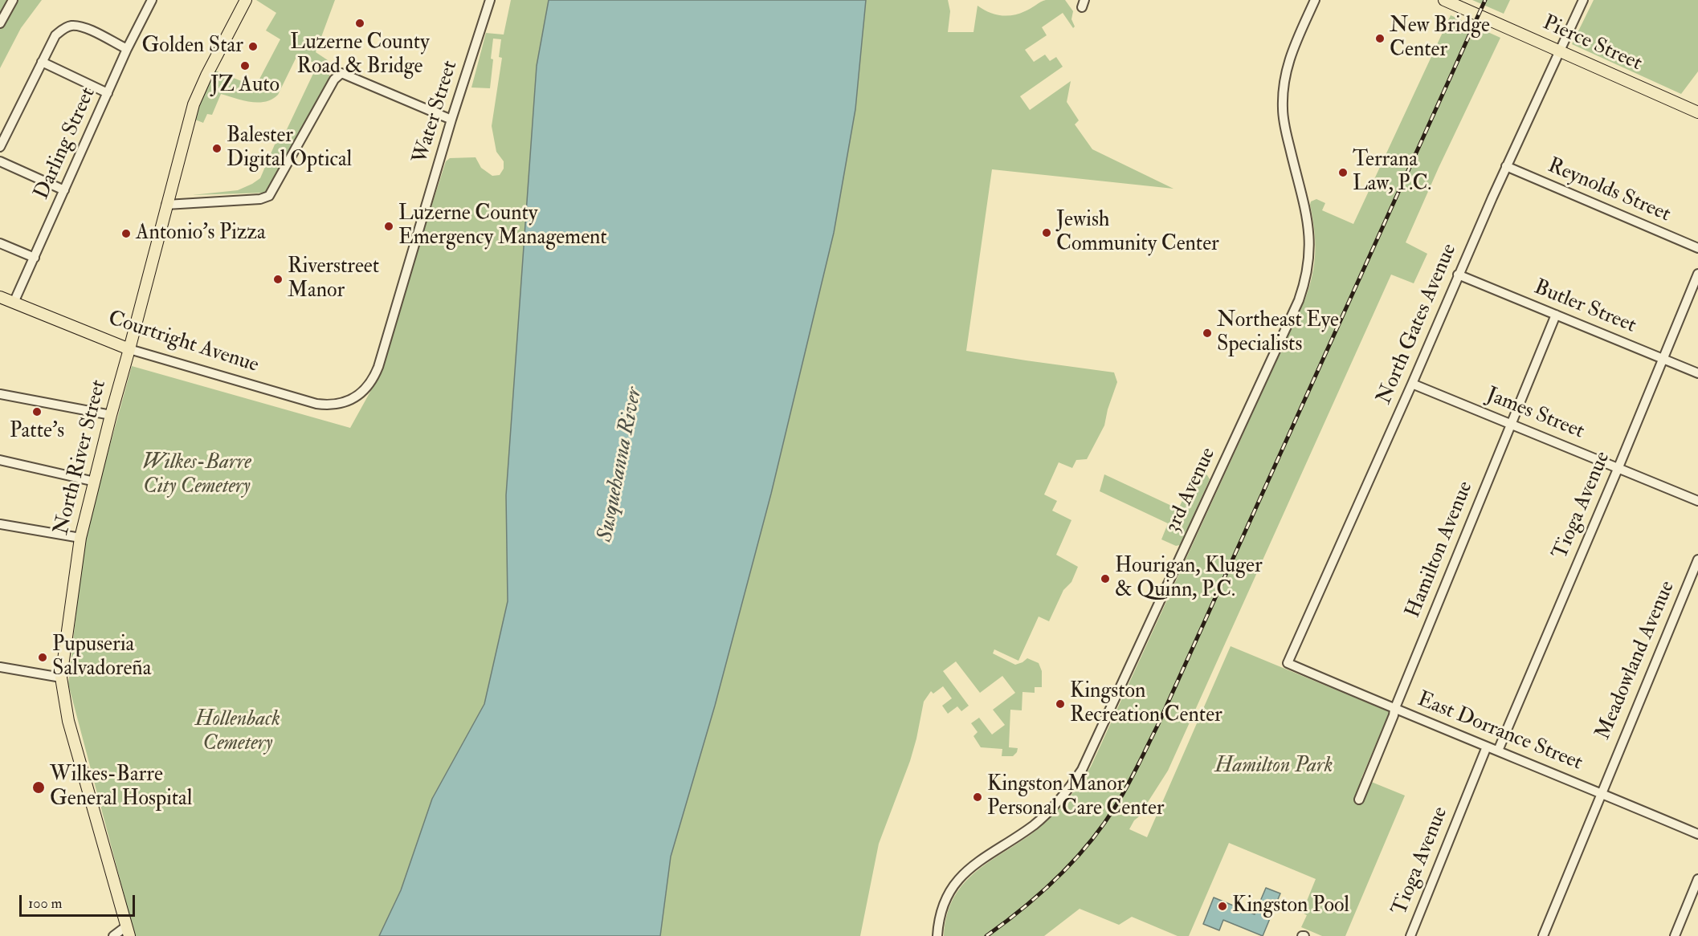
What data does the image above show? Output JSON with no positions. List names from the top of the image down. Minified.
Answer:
{"streets":{"main road":["Pierce Street","Courtright Avenue","North River Street"],"street":["Water Street","Darling Street","Reynolds Street","Butler Street","North Gates Avenue","James Street","3rd Avenue","Tioga Avenue","Hamilton Avenue","Meadowland Avenue","East Dorrance Street"]},"crossings":[["Pierce Street","North Gates Avenue"],["Water Street","Courtright Avenue"],["Darling Street","Courtright Avenue"],["Reynolds Street","North Gates Avenue"],["Butler Street","North Gates Avenue"],["Butler Street","Tioga Avenue"],["Butler Street","Hamilton Avenue"],["North Gates Avenue","James Street"],["North Gates Avenue","East Dorrance Street"],["Courtright Avenue","North River Street"],["James Street","Tioga Avenue"],["James Street","Hamilton Avenue"],["Tioga Avenue","East Dorrance Street"],["Hamilton Avenue","East Dorrance Street"],["Meadowland Avenue","East Dorrance Street"]],"water":["Susquehanna River"],"parks":["Wilkes-Barre City Cemetery","Hollenback Cemetery","Hamilton Park"],"places":["Luzerne County Road & Bridge","New Bridge Center","Golden Star","JZ Auto","Balester Digital Optical","Terrana Law, P.C.","Luzerne County Emergency Management","Jewish Community Center","Antonio's Pizza","Riverstreet Manor","Northeast Eye Specialists","Patte's","Hourigan, Kluger & Quinn, P.C.","Pupuseria Salvadoreña","Kingston Recreation Center","Wilkes-Barre General Hospital","Kingston Manor Personal Care Center","Kingston Pool"],"scale_bar":"100 m"}
